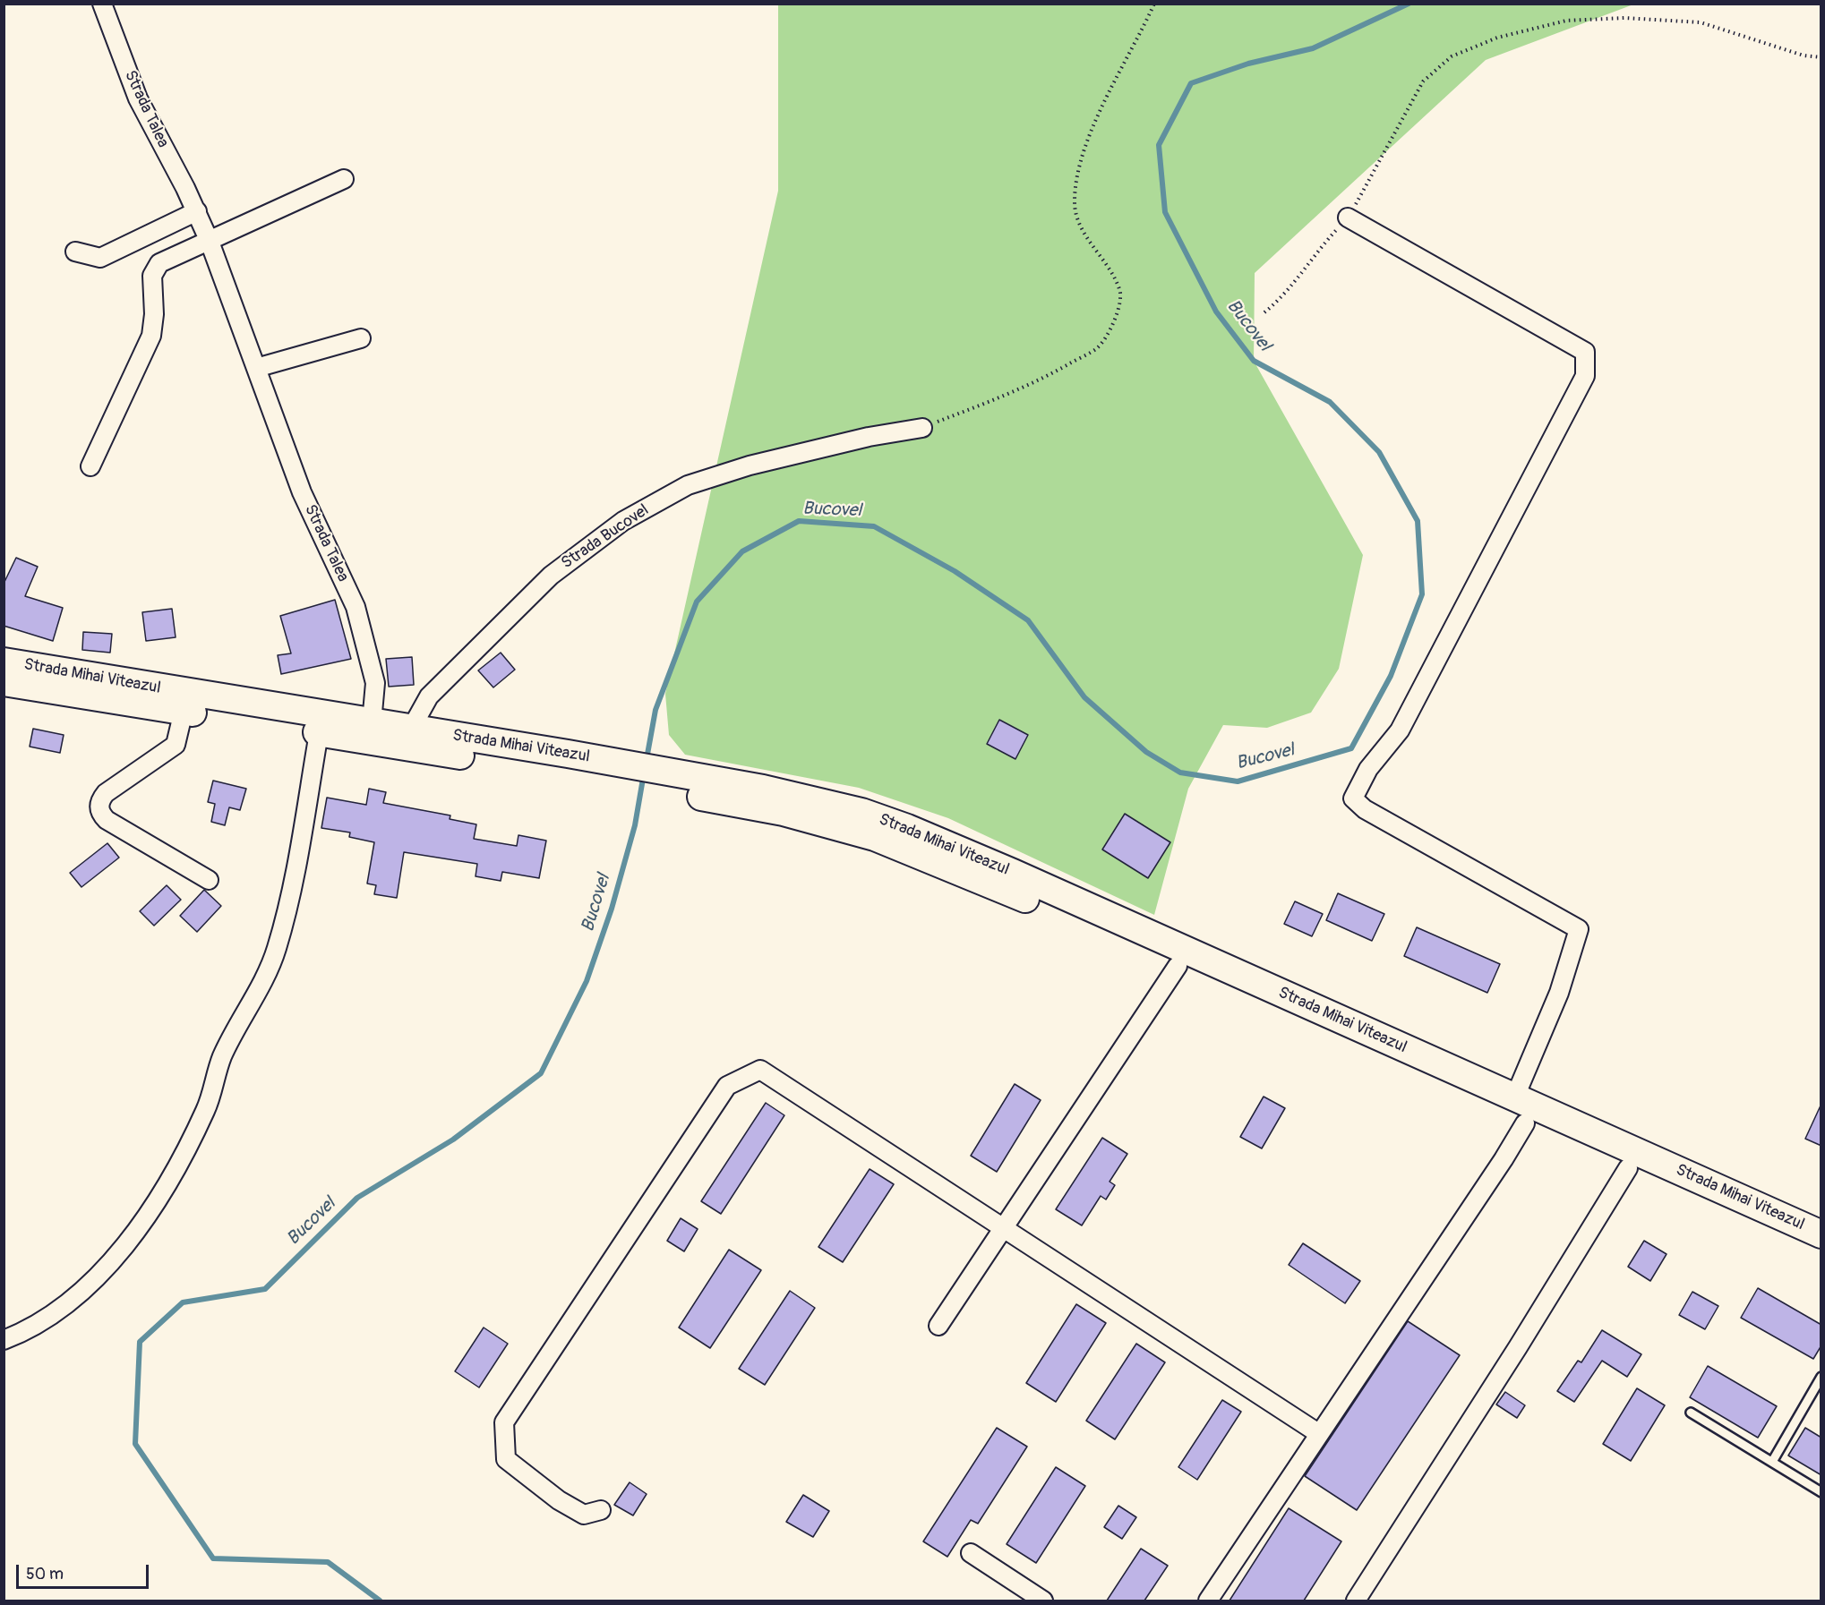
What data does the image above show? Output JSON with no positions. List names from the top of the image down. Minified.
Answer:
{"streets":{"main road":["Strada Mihai Viteazul"],"street":["Strada Talea","Strada Bucovel"]},"crossings":[["Strada Talea","Strada Mihai Viteazul"],["Strada Bucovel","Strada Mihai Viteazul"]],"water":["Bucovel"],"scale_bar":"50 m"}
